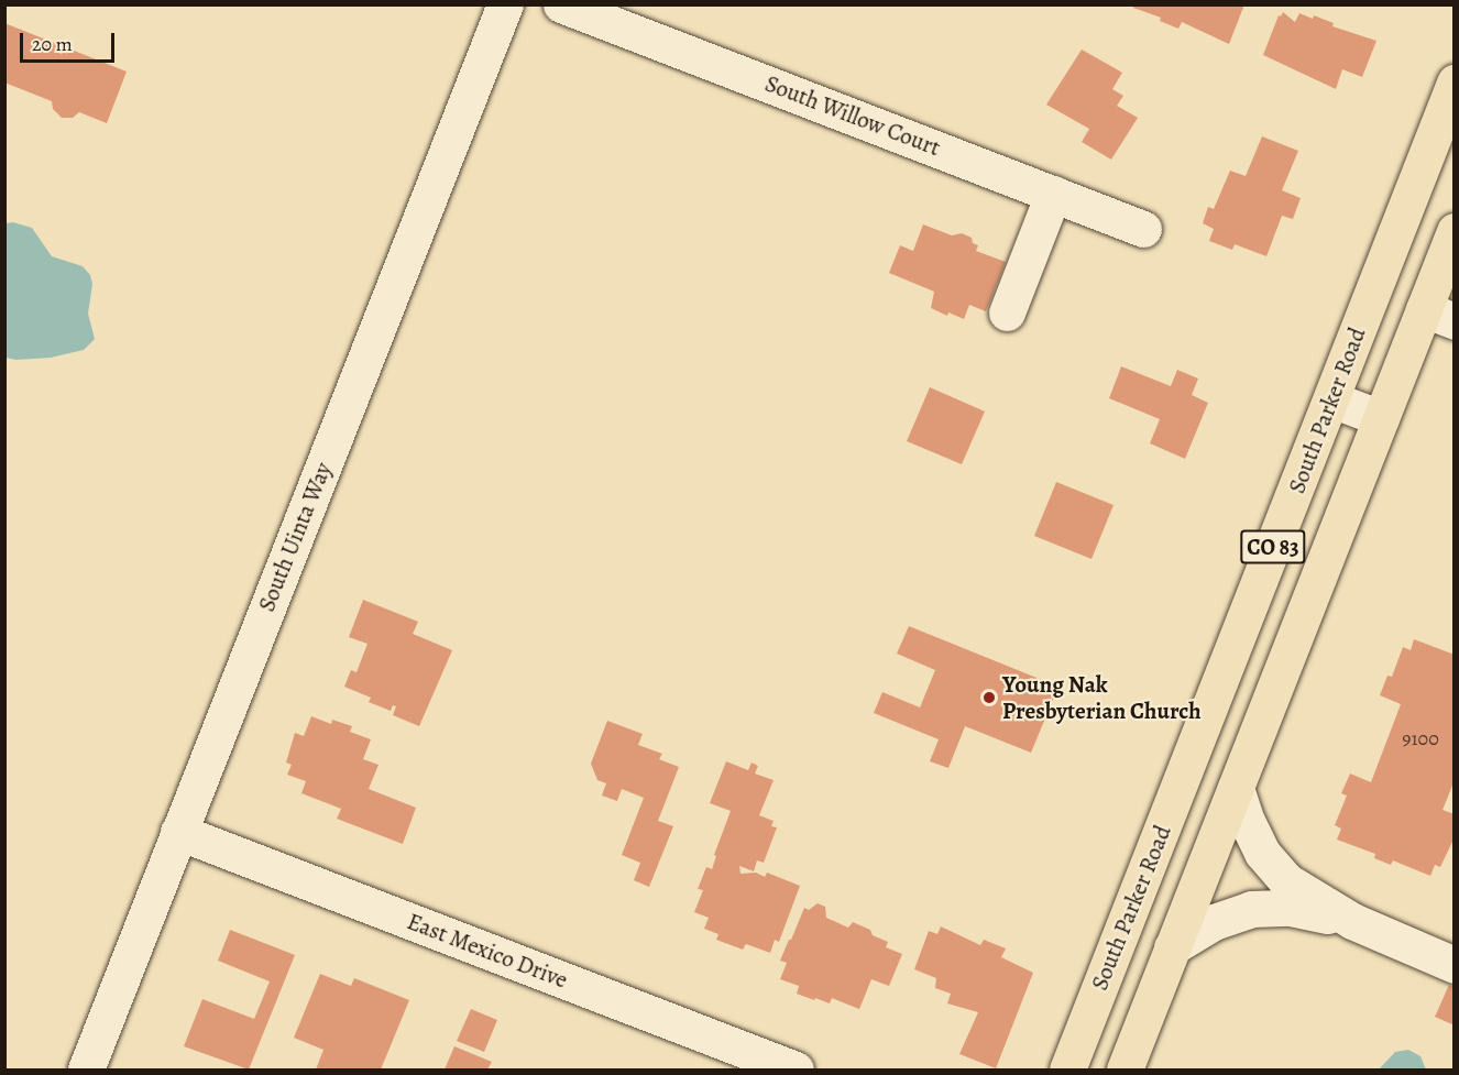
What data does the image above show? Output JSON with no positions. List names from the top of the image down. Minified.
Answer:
{"streets":{"main road":["South Parker Road","CO 83"],"street":["South Willow Court","South Uinta Way","East Mexico Drive"]},"crossings":[["South Uinta Way","East Mexico Drive"]],"places":["Young Nak Presbyterian Church"],"house_numbers":["9100"],"scale_bar":"20 m"}
